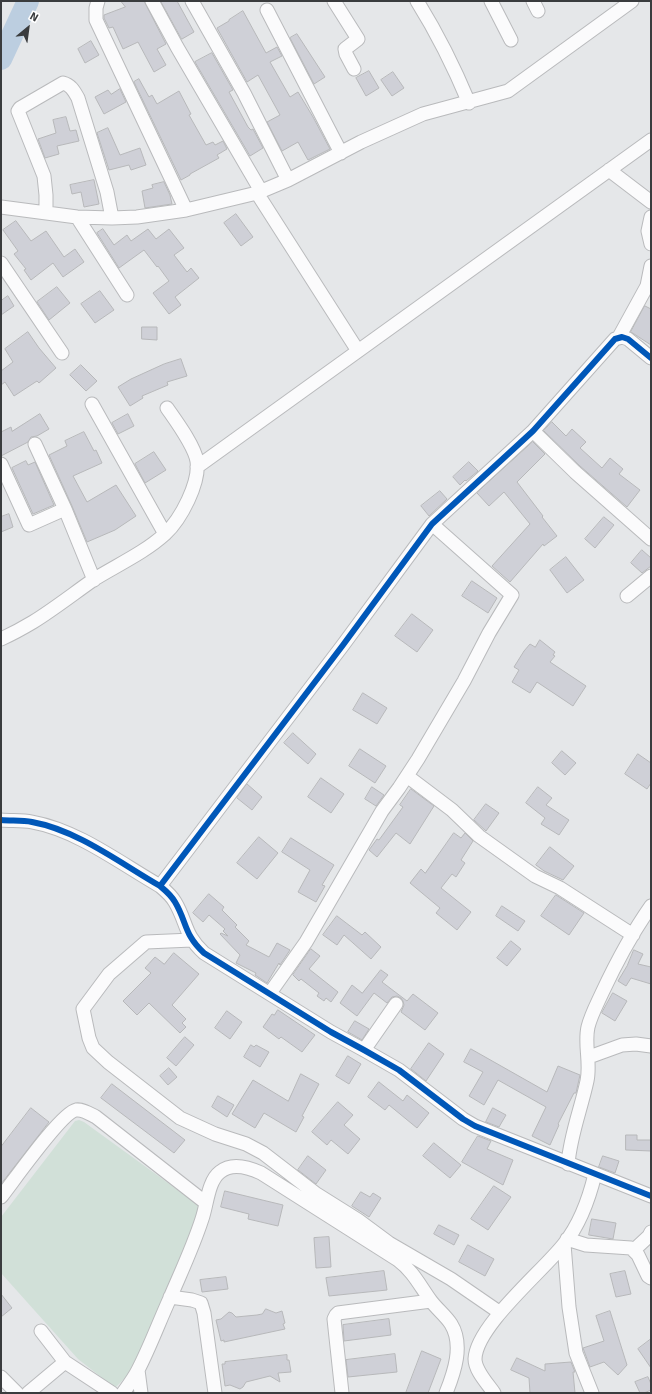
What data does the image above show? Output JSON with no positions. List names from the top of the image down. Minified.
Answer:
{"north":"top right"}
